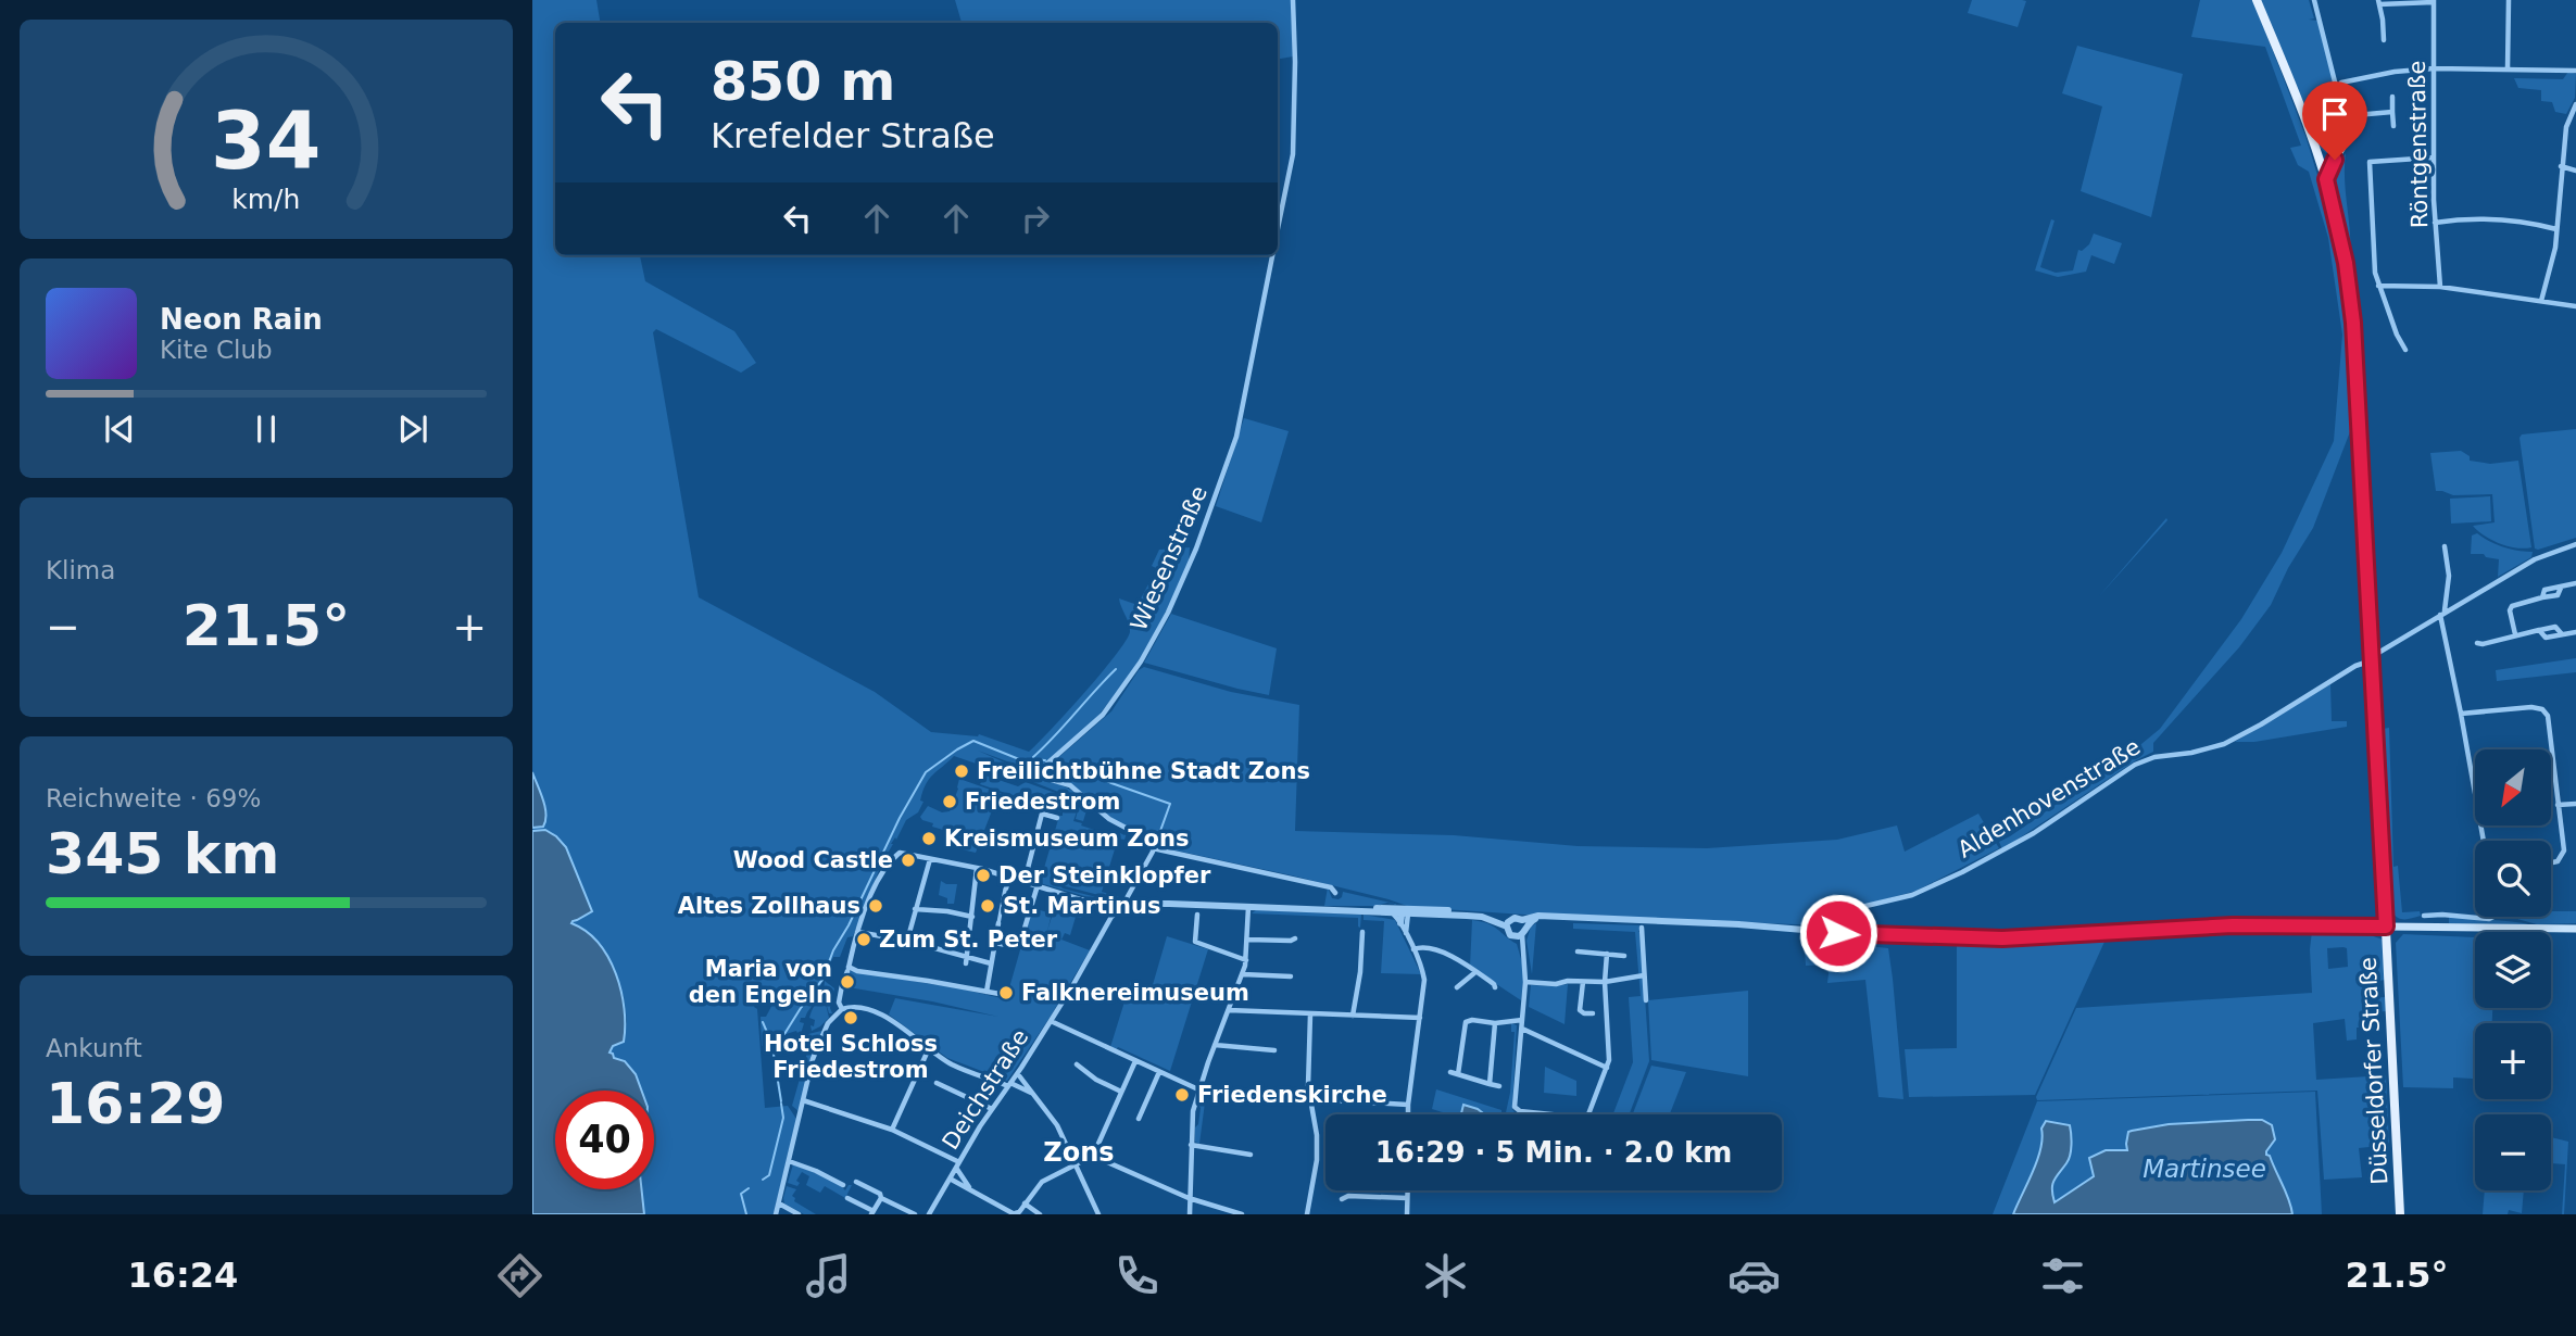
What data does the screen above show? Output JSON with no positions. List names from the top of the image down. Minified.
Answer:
{"streets":{"main road":["Düsseldorfer Straße"],"street":["Röntgenstraße","Wiesenstraße","Aldenhovenstraße","Deichstraße"]},"crossings":[["Aldenhovenstraße","Düsseldorfer Straße"]],"districts":["Zons"],"water":["Martinsee"],"places":["Freilichtbühne Stadt Zons","Friedestrom","Kreismuseum Zons","Wood Castle","Der Steinklopfer","Altes Zollhaus","St. Martinus","Zum St. Peter","Maria von den Engeln","Falknereimuseum","Hotel Schloss Friedestrom","Friedenskirche"],"north":"bottom left","page":{"turn":["850 m","Krefelder Straße"],"song":["Neon Rain","Kite Club"],"tile":["Klima",["Reichweite · 69%","345 km"],["Ankunft","16:29"]],"heat":["−","21.5°","+"],"map_buttons":["+","−"],"limit":"40","trip":"16:29 · 5 Min. · 2.0 km","tabs":["16:24","21.5°"],"gauge":["34","km/h"]}}
